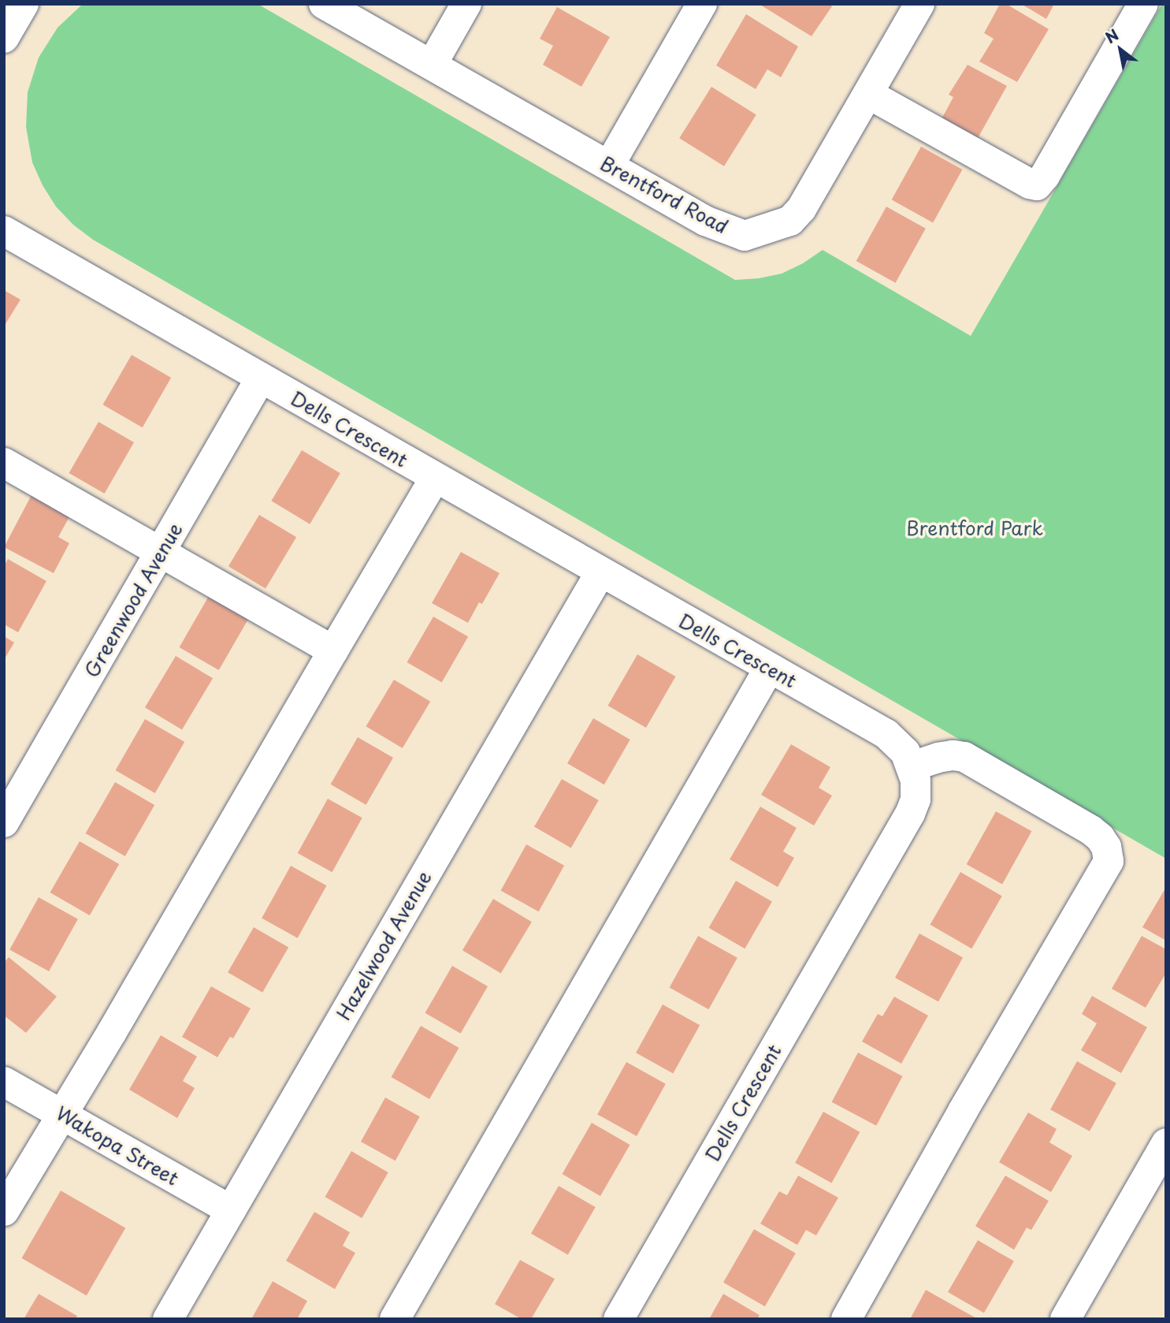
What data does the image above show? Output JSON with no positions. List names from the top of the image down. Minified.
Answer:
{"streets":{"street":["Brentford Road","Dells Crescent","Greenwood Avenue","Hazelwood Avenue","Wakopa Street"]},"crossings":[["Dells Crescent","Greenwood Avenue"],["Dells Crescent","Hazelwood Avenue"],["Hazelwood Avenue","Wakopa Street"]],"parks":["Brentford Park"],"north":"top left"}
